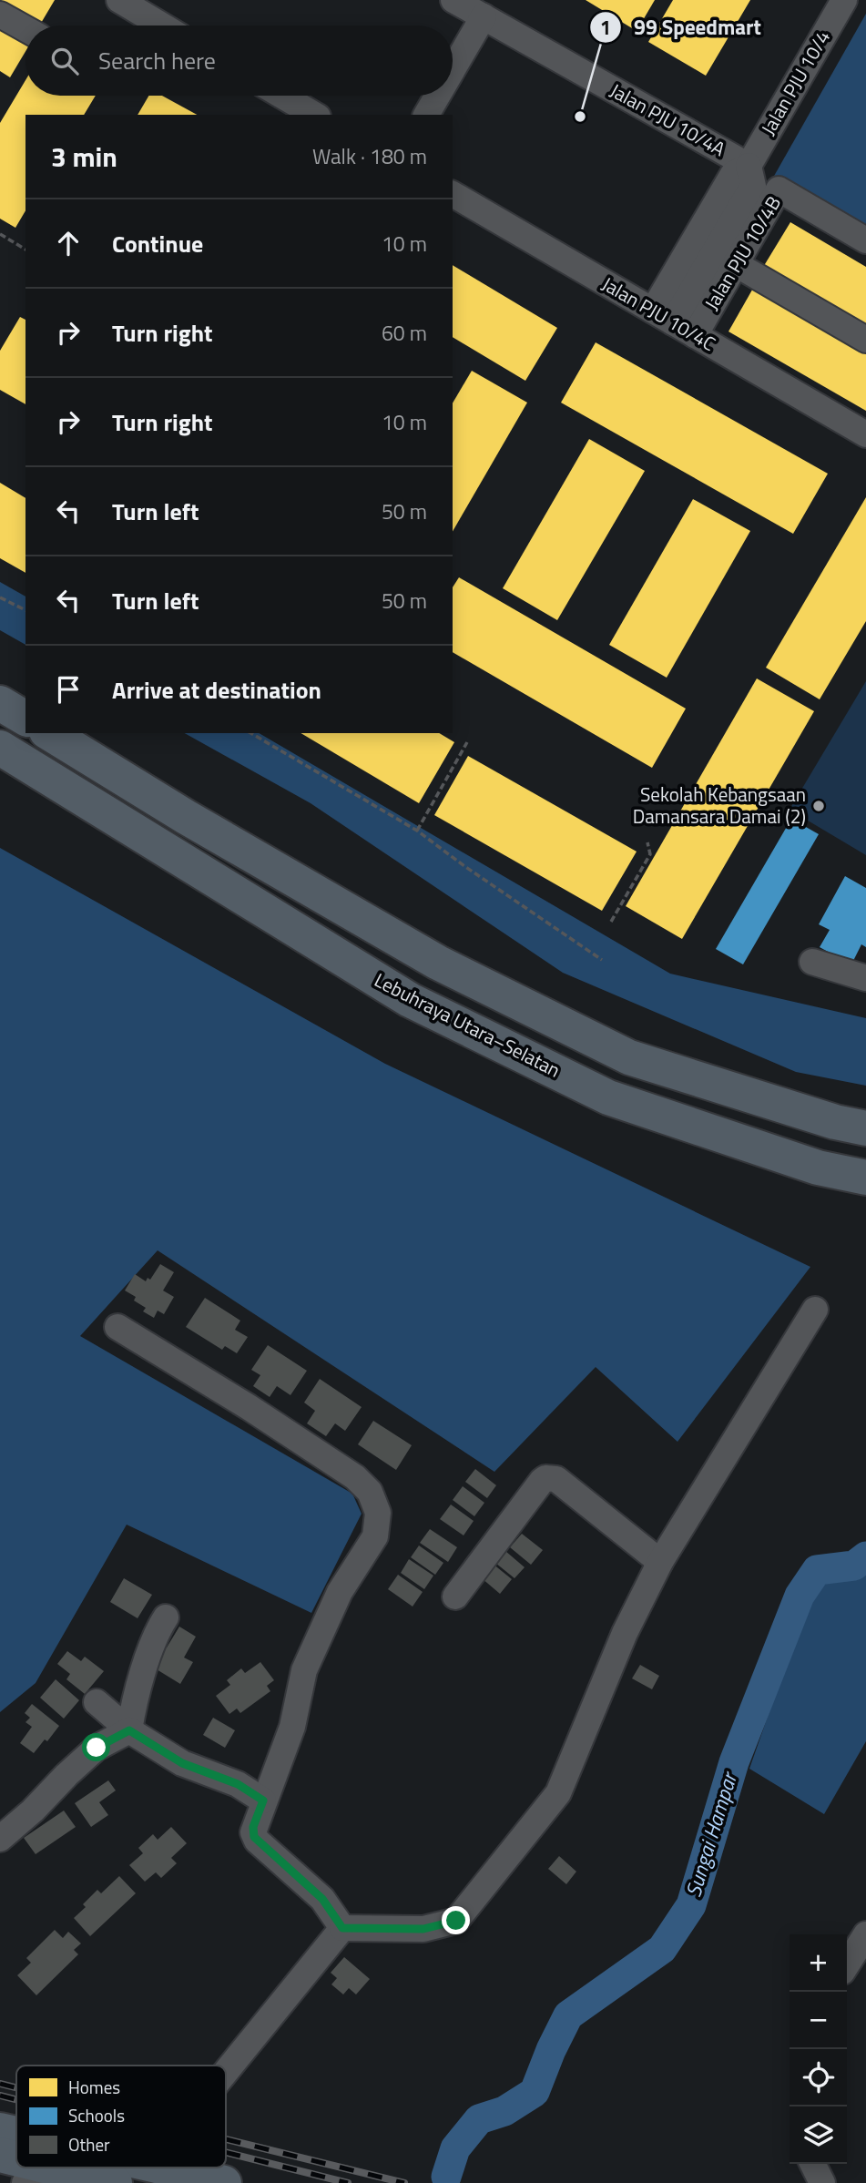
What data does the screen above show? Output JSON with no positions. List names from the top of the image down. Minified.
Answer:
{"streets":{"highway":["Lebuhraya Utara–Selatan"],"street":["Jalan PJU 10/4","Jalan PJU 10/4A","Jalan PJU 10/4B","Jalan PJU 10/4C"]},"crossings":[["Jalan PJU 10/4","Jalan PJU 10/4A"],["Jalan PJU 10/4","Jalan PJU 10/4C"],["Jalan PJU 10/4B","Jalan PJU 10/4C"]],"water":["Sungai Hampar"],"places":["99 Speedmart","Sekolah Kebangsaan Damansara Damai (2)"],"legend":["Homes","Schools","Other"],"page":{"search":"Search here","heading":["3 min","Walk · 180 m"],"list":[["Continue","10 m"],["Turn right","60 m"],["Turn right","10 m"],["Turn left","50 m"],["Turn left","50 m"],"Arrive at destination"],"map_buttons":["+","−"]}}
